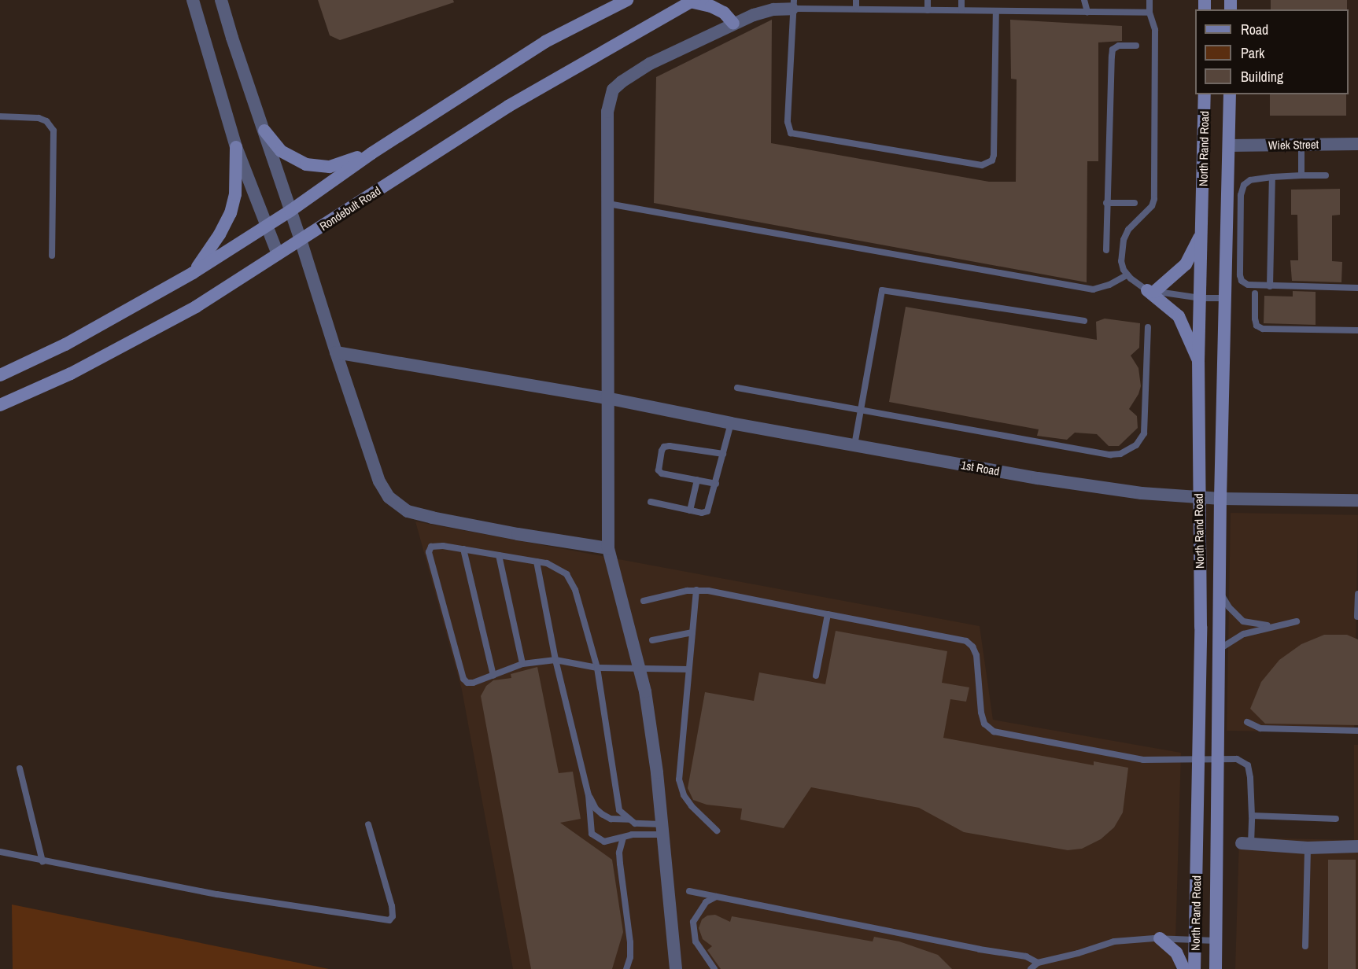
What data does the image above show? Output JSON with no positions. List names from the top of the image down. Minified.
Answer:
{"streets":{"main road":["North Rand Road","Rondebult Road"],"street":["Wiek Street","1st Road"]},"crossings":[["Wiek Street","North Rand Road"],["North Rand Road","1st Road"]],"legend":["Road","Park","Building"]}
